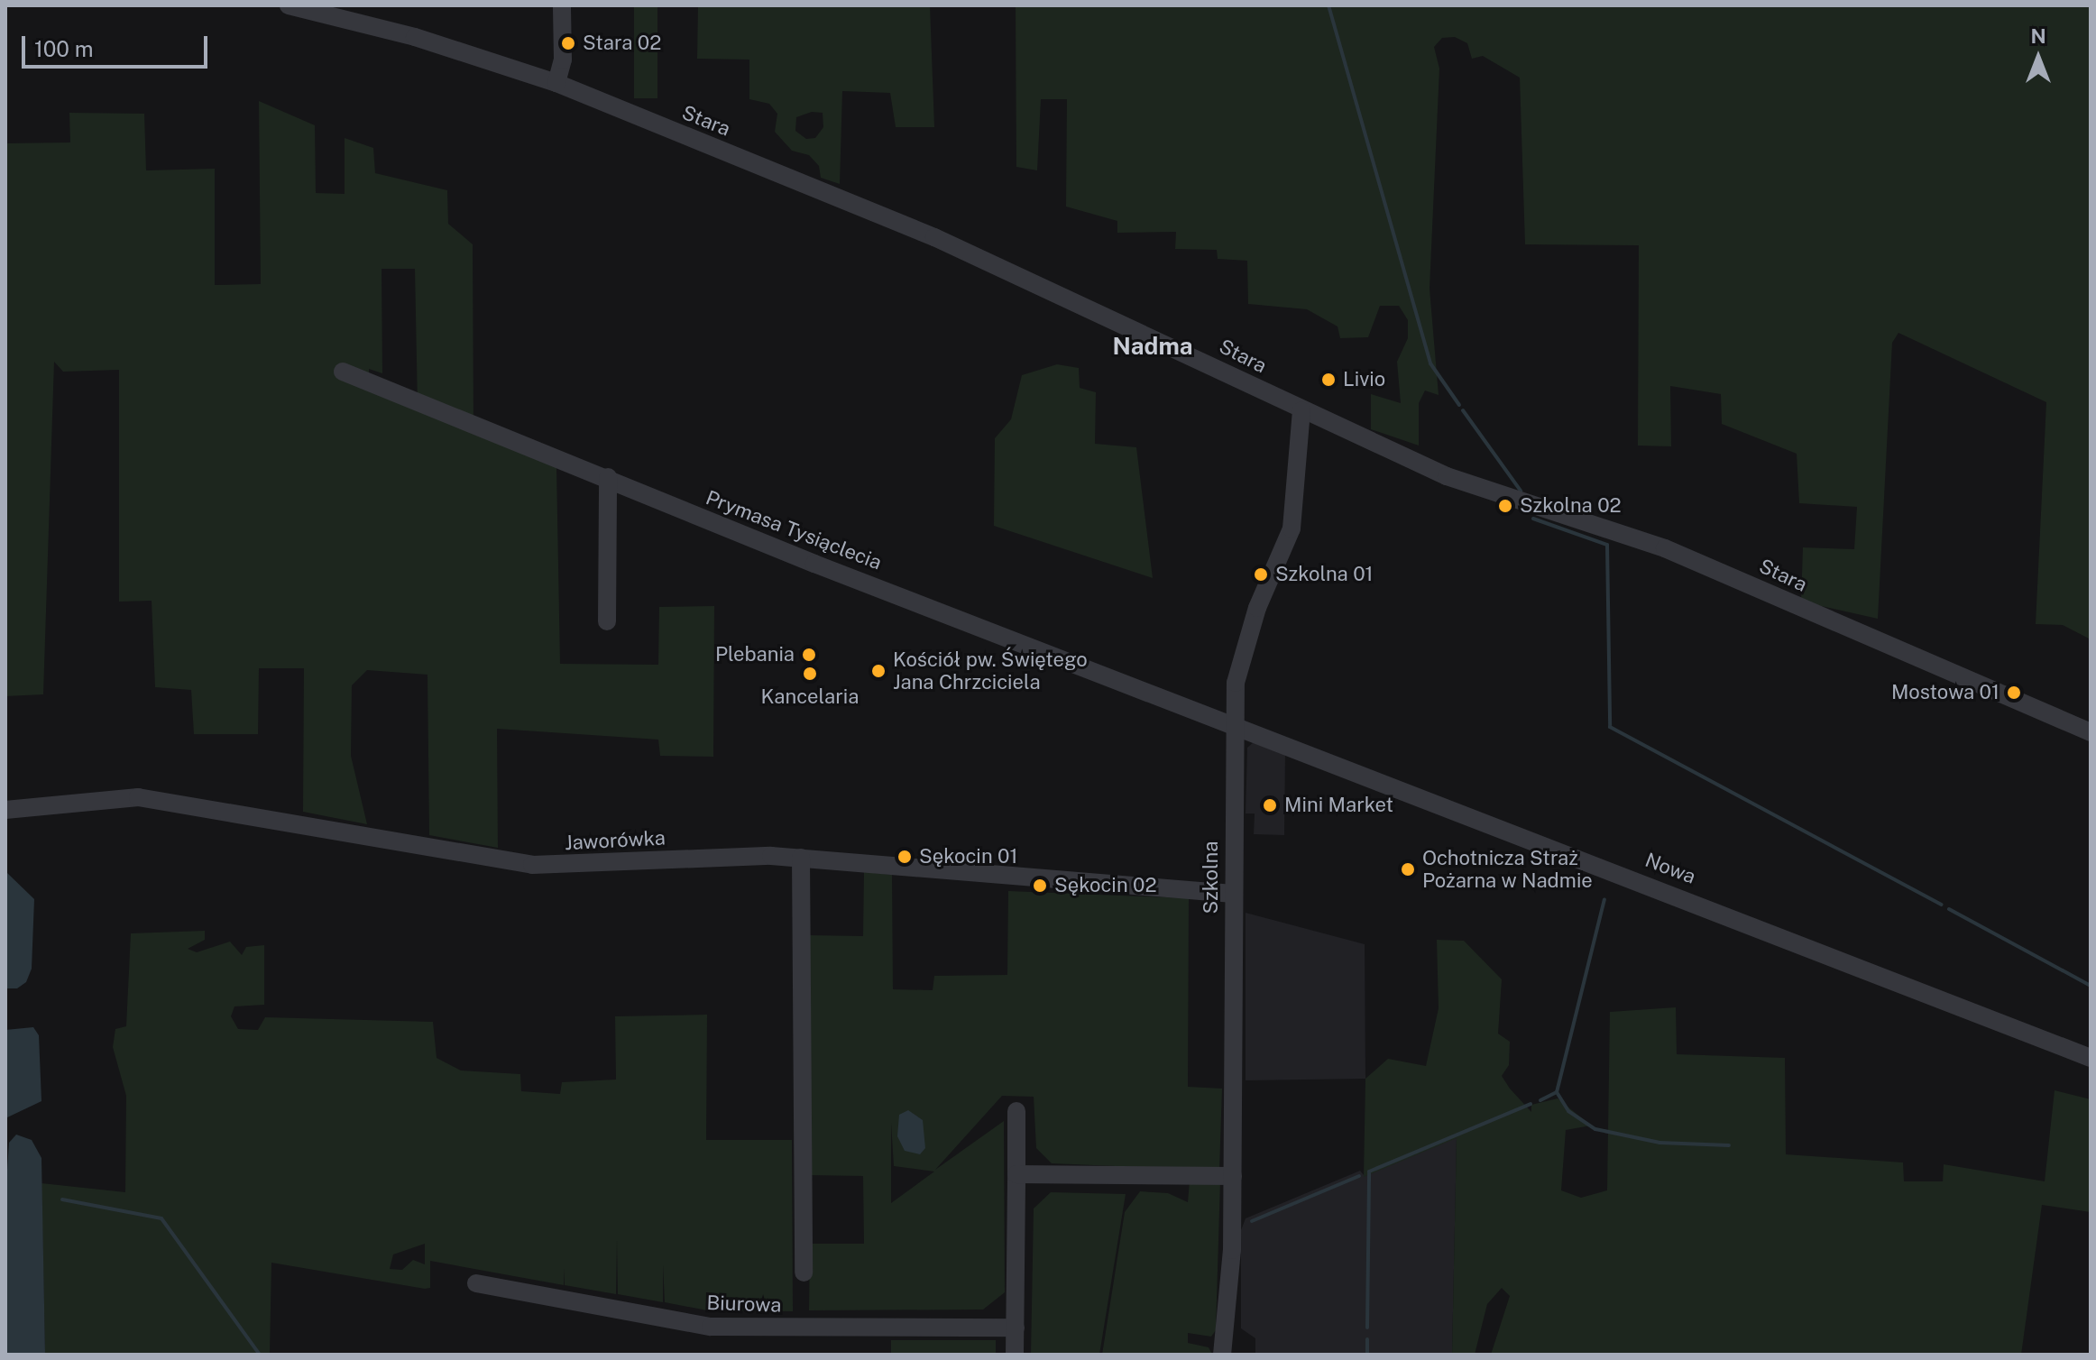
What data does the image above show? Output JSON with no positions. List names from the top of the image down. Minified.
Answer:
{"streets":{"street":["Stara","Prymasa Tysiąclecia","Jaworówka","Nowa","Szkolna","Biurowa"]},"crossings":[["Stara","Szkolna"],["Prymasa Tysiąclecia","Nowa"],["Prymasa Tysiąclecia","Szkolna"],["Jaworówka","Szkolna"],["Nowa","Szkolna"]],"districts":["Nadma"],"places":["Stara 02","Livio","Szkolna 02","Szkolna 01","Plebania","Kościół pw. Świętego Jana Chrzciciela","Kancelaria","Mostowa 01","Mini Market","Sękocin 01","Ochotnicza Straż Pożarna w Nadmie","Sękocin 02"],"scale_bar":"100 m","north":"top"}
